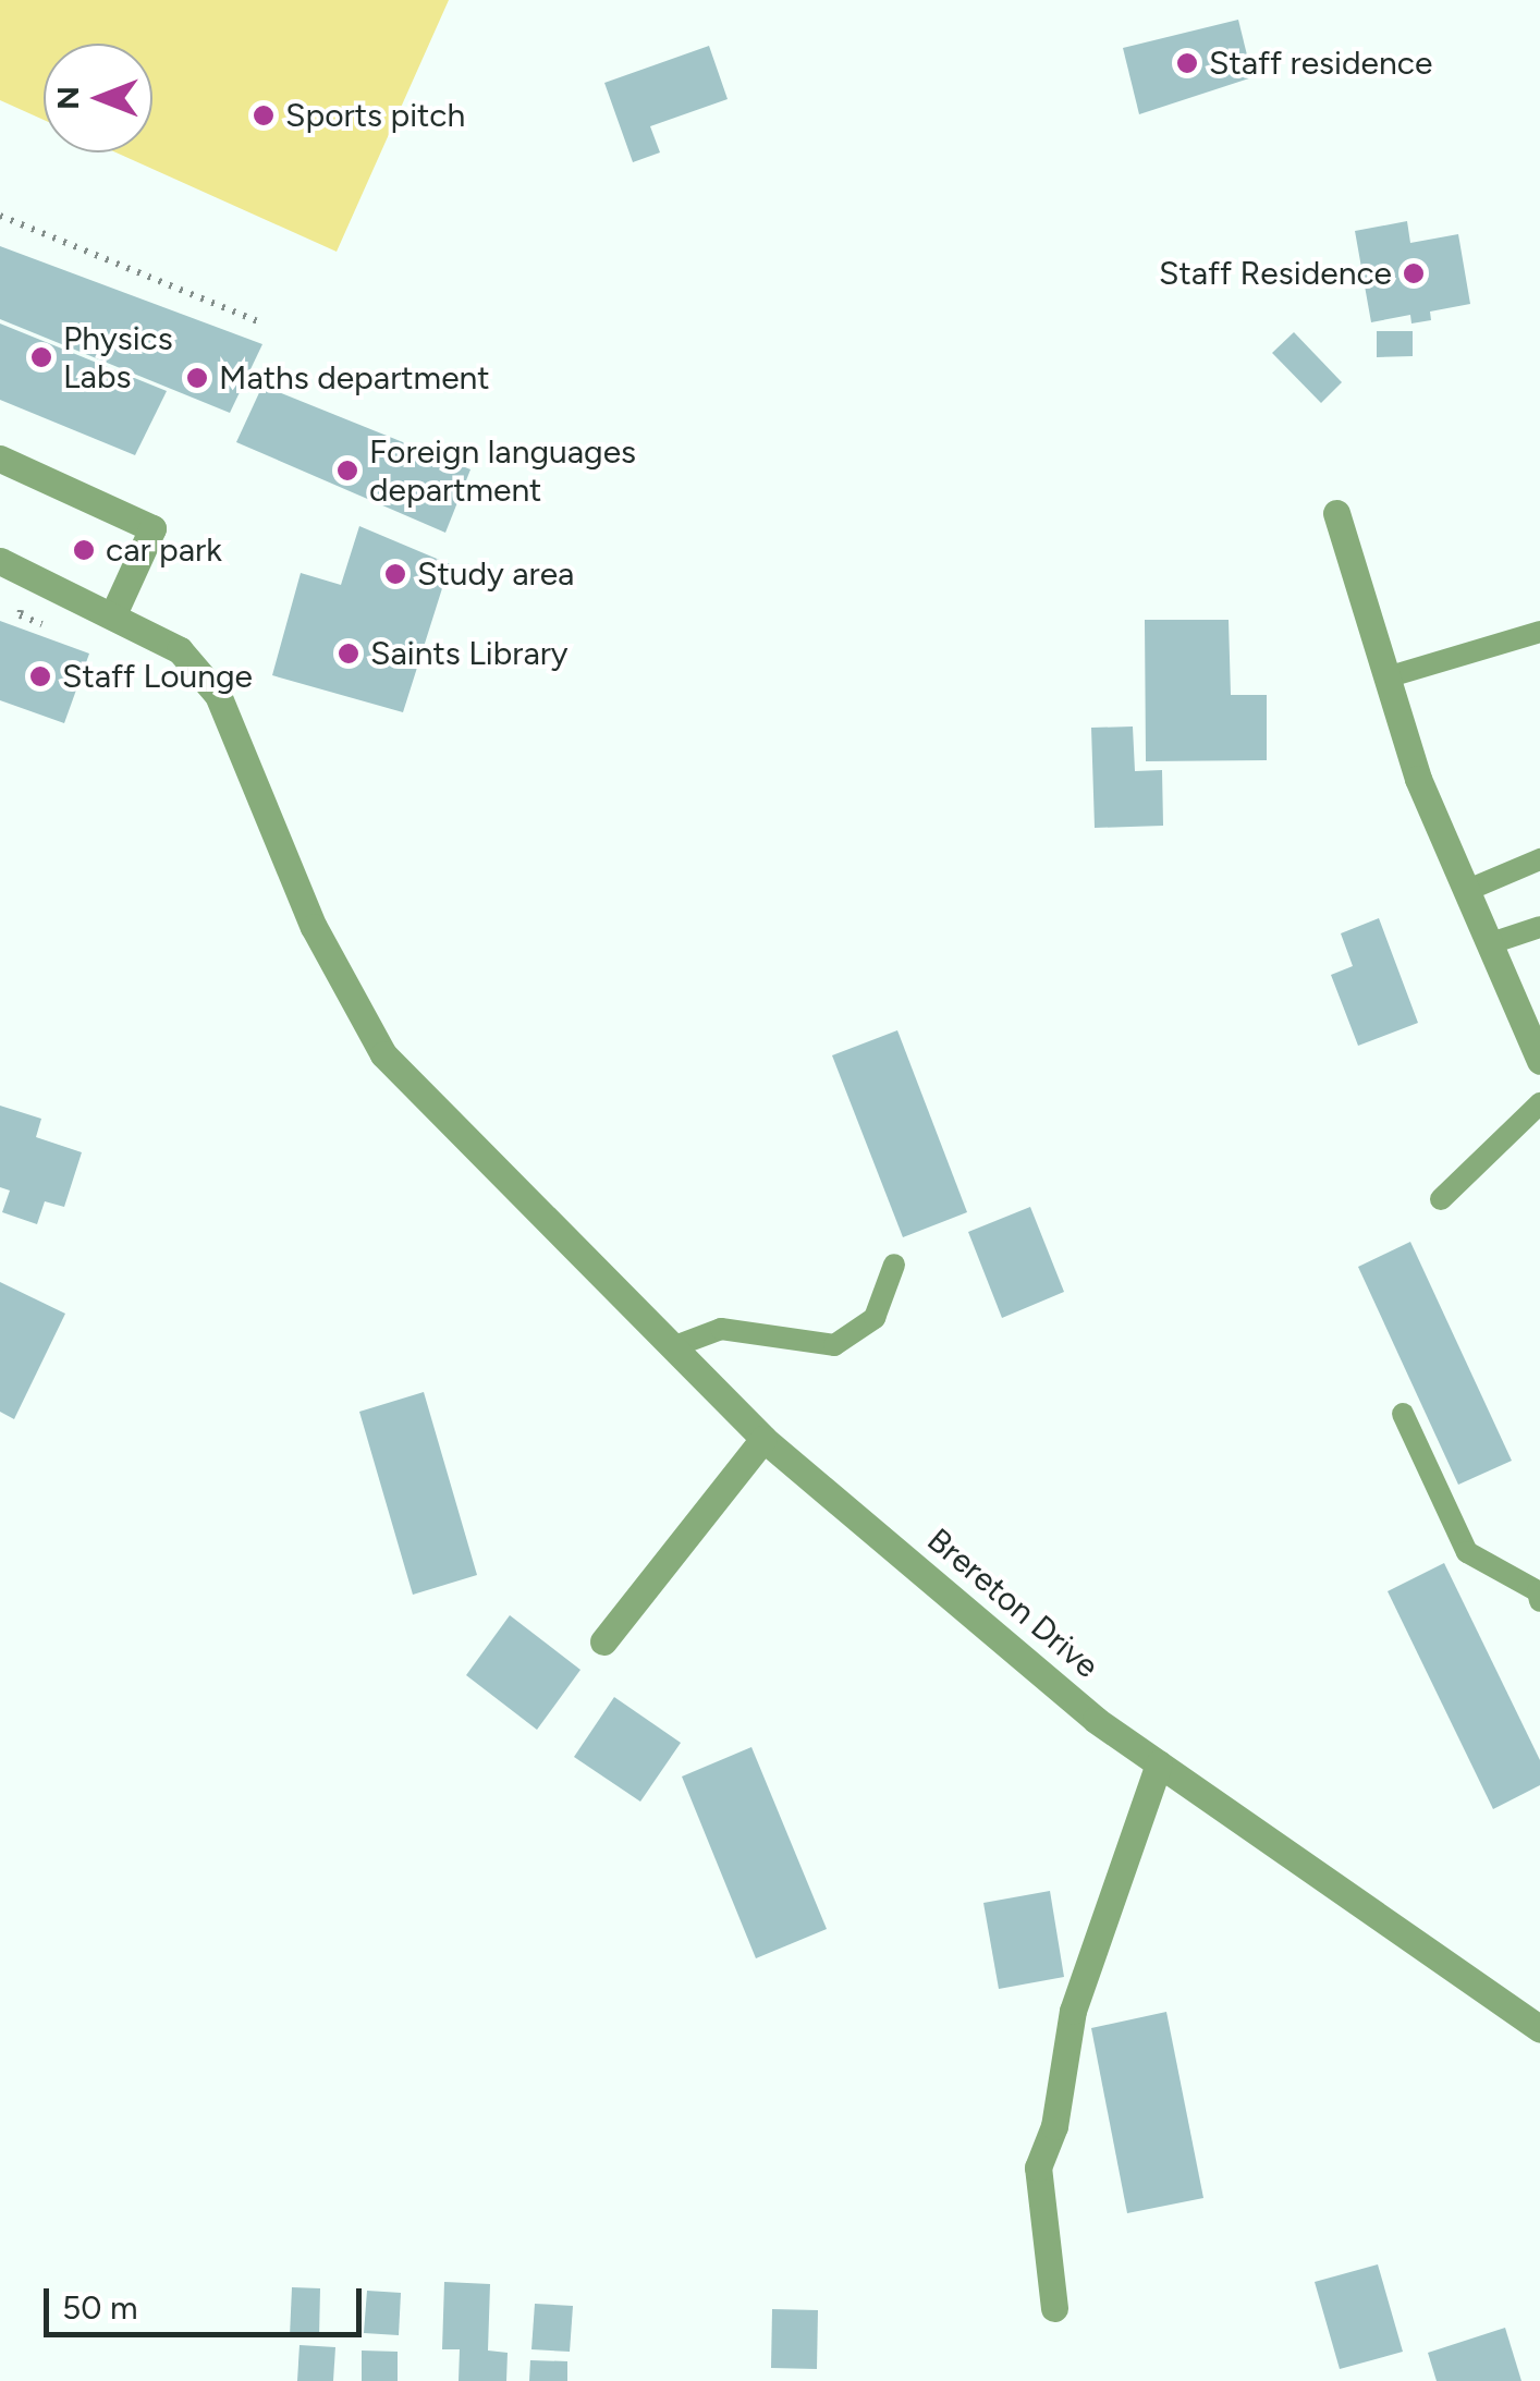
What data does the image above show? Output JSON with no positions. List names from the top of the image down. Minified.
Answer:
{"streets":{"street":["Brereton Drive"]},"places":["Staff residence","Sports pitch","Staff Residence","Physics Labs","Maths department","Foreign languages department","car park","Study area","Saints Library","Staff Lounge"],"scale_bar":"50 m","north":"left"}
